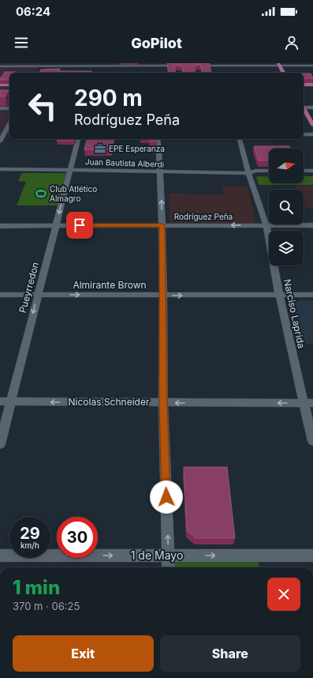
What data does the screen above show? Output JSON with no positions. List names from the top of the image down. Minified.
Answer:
{"streets":{"street":["Juan Bautista Alberdi","Rodríguez Peña","Almirante Brown","Pueyrredon","Narciso Laprida","Nicolas Schneider","1 de Mayo"]},"crossings":[["Juan Bautista Alberdi","Pueyrredon"],["Juan Bautista Alberdi","Narciso Laprida"],["Rodríguez Peña","Pueyrredon"],["Rodríguez Peña","Narciso Laprida"],["Almirante Brown","Pueyrredon"],["Almirante Brown","Narciso Laprida"],["Pueyrredon","Nicolas Schneider"],["Narciso Laprida","Nicolas Schneider"]],"one_way":["Almirante Brown","Pueyrredon","Nicolas Schneider","1 de Mayo"],"places":{"office":["EPE Esperanza"],"sports":["Club Atlético Almagro"]},"north":"right","page":{"status":"06:24","header":"GoPilot","turn":["290 m","Rodríguez Peña"],"speed":"29 km/h","limit":"30","heading":["1 min","370 m · 06:25"],"buttons":["Exit","Share"]}}
